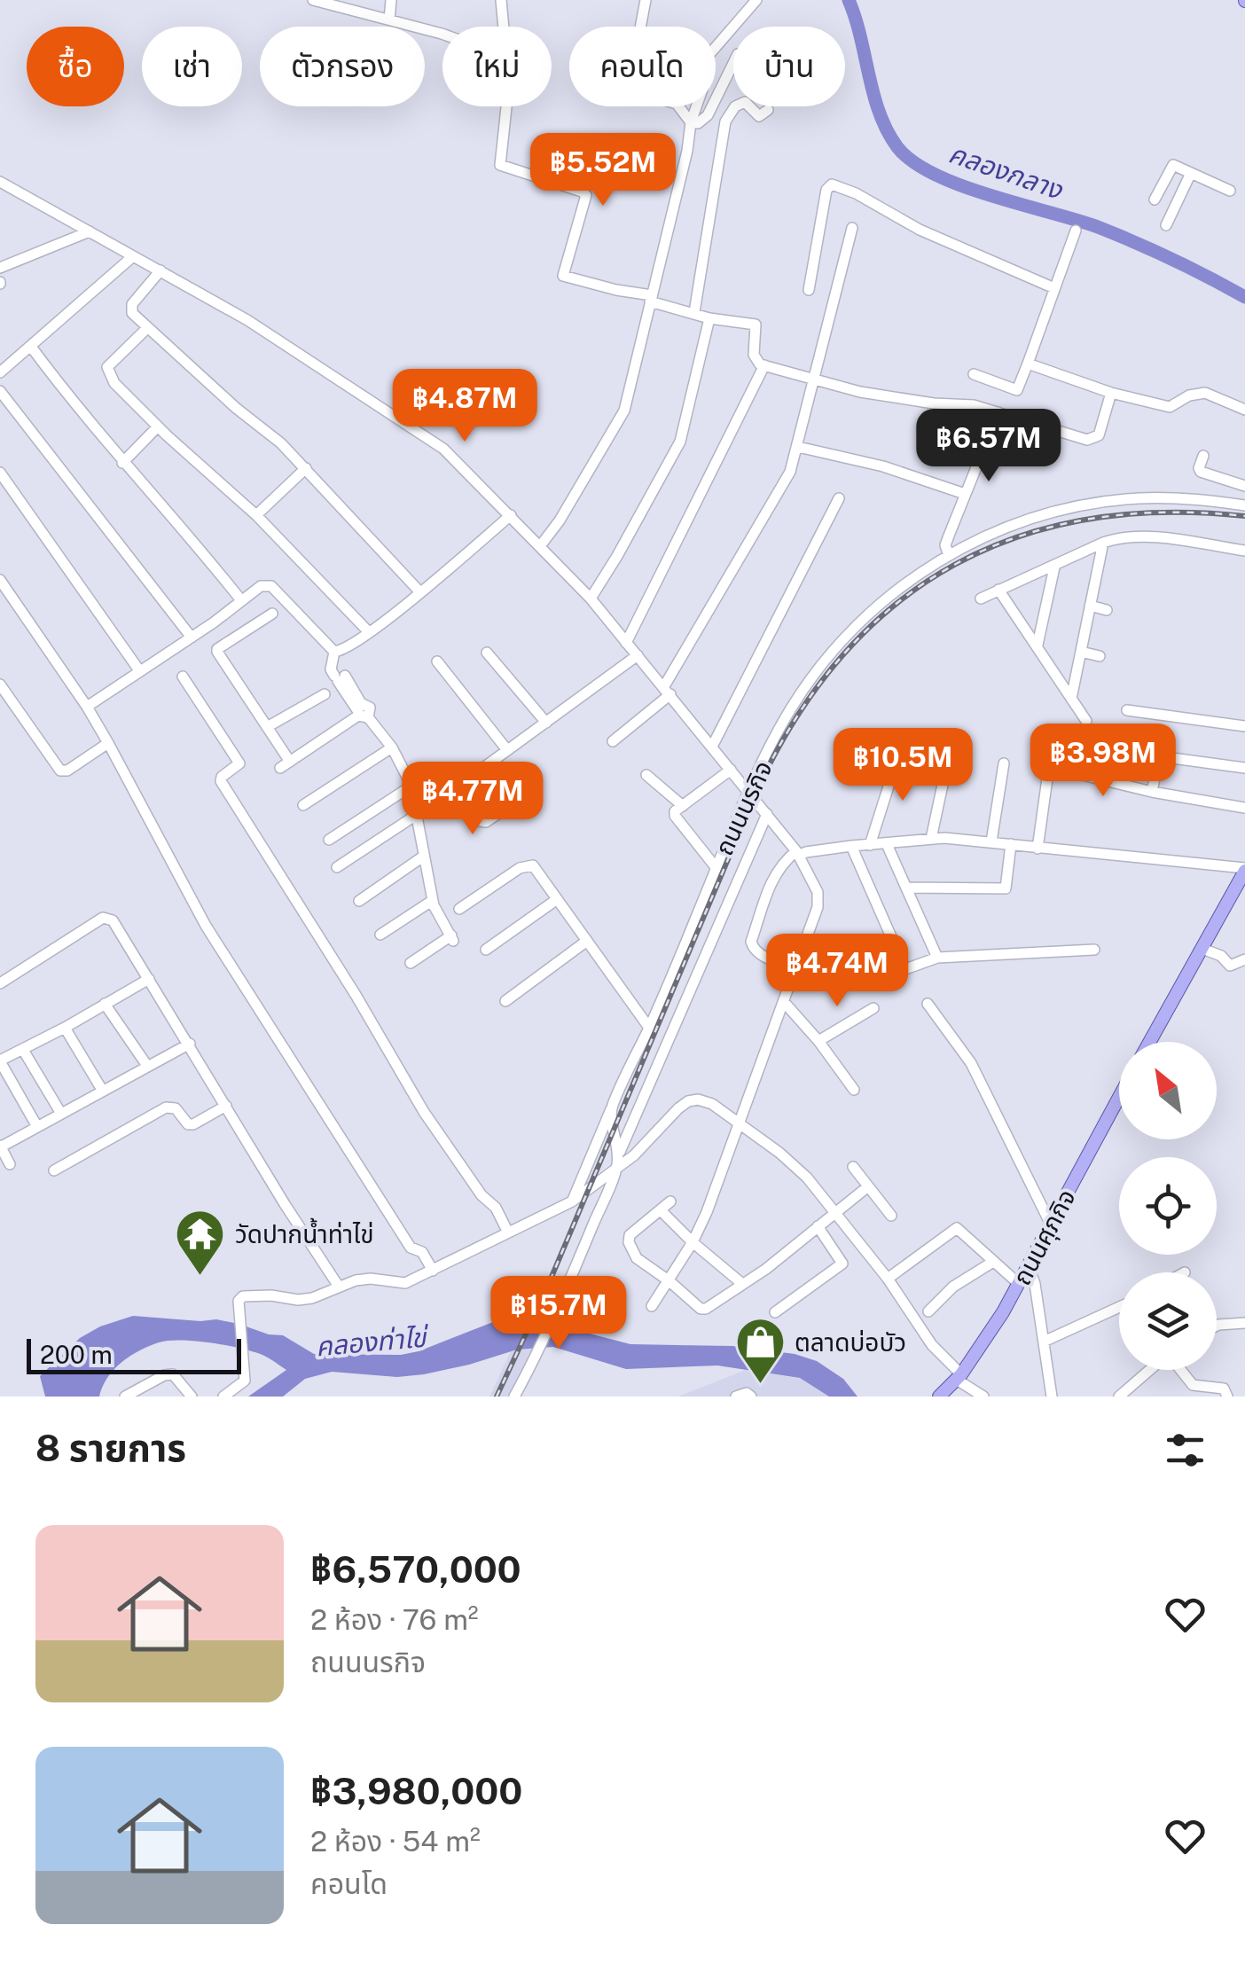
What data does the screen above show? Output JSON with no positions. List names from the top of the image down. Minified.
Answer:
{"streets":{"main road":["ถนนศุภกิจ"],"street":["ถนนนรกิจ"]},"water":["คลองกลาง","คลองท่าไข่"],"places":{"temple":["วัดปากน้ำท่าไข่"],"shop":["ตลาดบ่อบัว"]},"scale_bar":"200 m","north":"top left","page":{"chip":["ซื้อ","เช่า","ตัวกรอง","ใหม่","คอนโด","บ้าน"],"price":["฿5.52M","฿4.87M","฿6.57M","฿3.98M","฿10.5M","฿4.77M","฿4.74M","฿15.7M"],"scale":"200 m","heading":"8 รายการ","list":[{"name":"฿6,570,000","note":"2 ห้อง · 76 m² · ถนนนรกิจ"},{"name":"฿3,980,000","note":"2 ห้อง · 54 m² · คอนโด"}]}}
